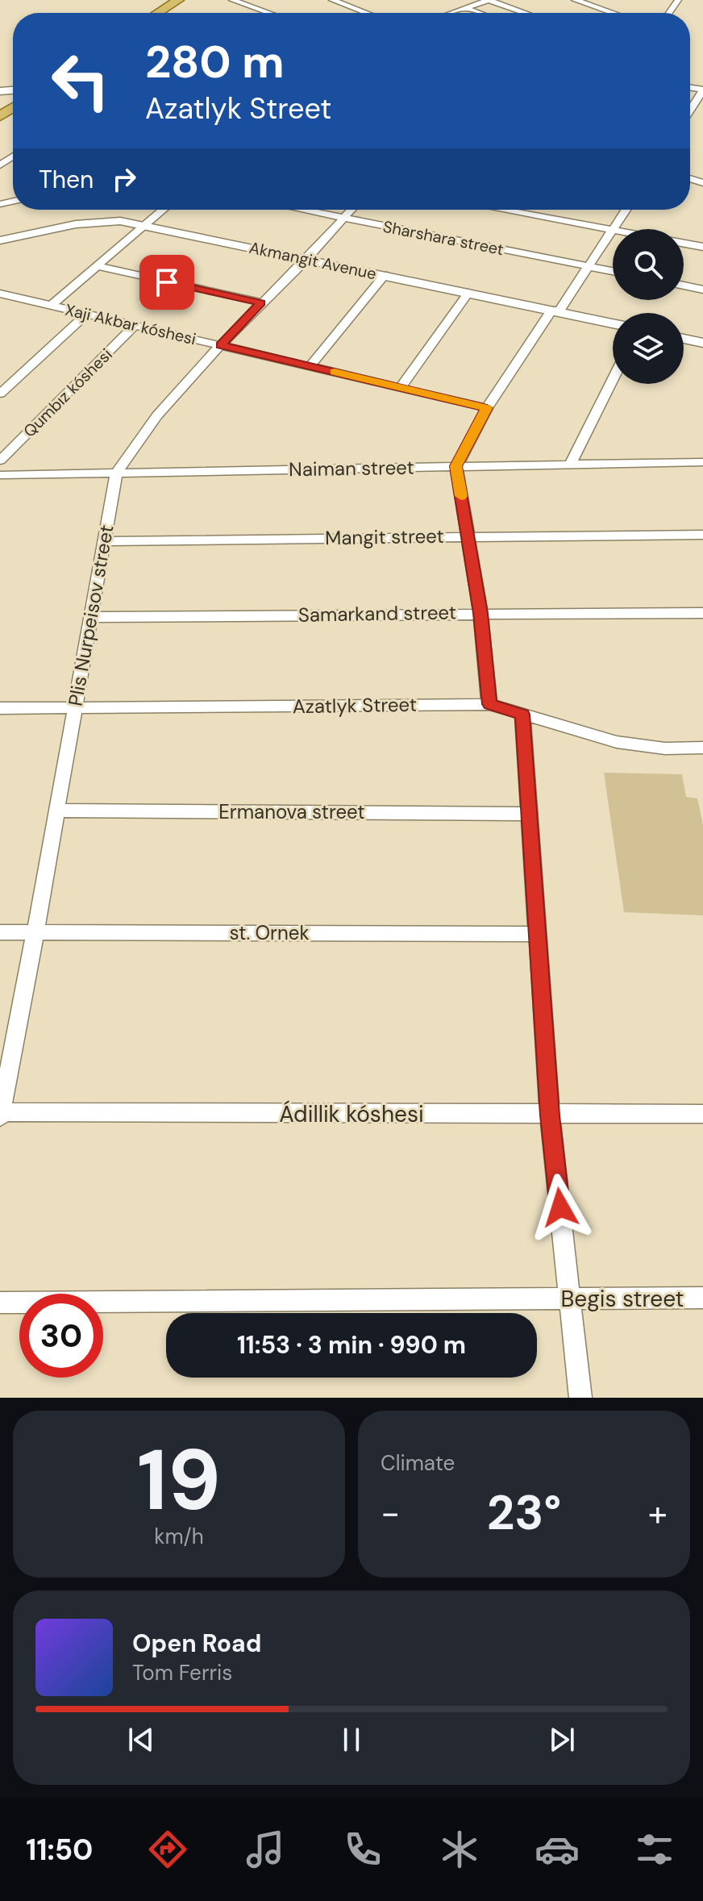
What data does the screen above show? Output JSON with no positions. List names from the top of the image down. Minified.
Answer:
{"streets":{"street":["Sharshara street","Akmangit Avenue","Xaji Akbar kóshesi","Qumbız kóshesi","Naiman street","Mangit street","Samarkand street","Plis Nurpeisov street","Azatlyk Street","Ermanova street","st. Ornek","Ádillik kóshesi","Begis street"]},"crossings":[["Sharshara street","Plis Nurpeisov street"],["Akmangit Avenue","Plis Nurpeisov street"],["Xaji Akbar kóshesi","Qumbız kóshesi"],["Xaji Akbar kóshesi","Plis Nurpeisov street"],["Naiman street","Plis Nurpeisov street"],["Mangit street","Plis Nurpeisov street"],["Samarkand street","Plis Nurpeisov street"],["Plis Nurpeisov street","Azatlyk Street"],["Plis Nurpeisov street","Ermanova street"],["Plis Nurpeisov street","st. Ornek"],["Plis Nurpeisov street","Ádillik kóshesi"]],"page":{"turn":["280 m","Azatlyk Street"],"then":"Then","limit":"30","trip":"11:53 · 3 min · 990 m","tile":[["19","km/h"],"Climate"],"heat":["−","23°","+"],"song":["Open Road","Tom Ferris"],"tabs":"11:50"}}
